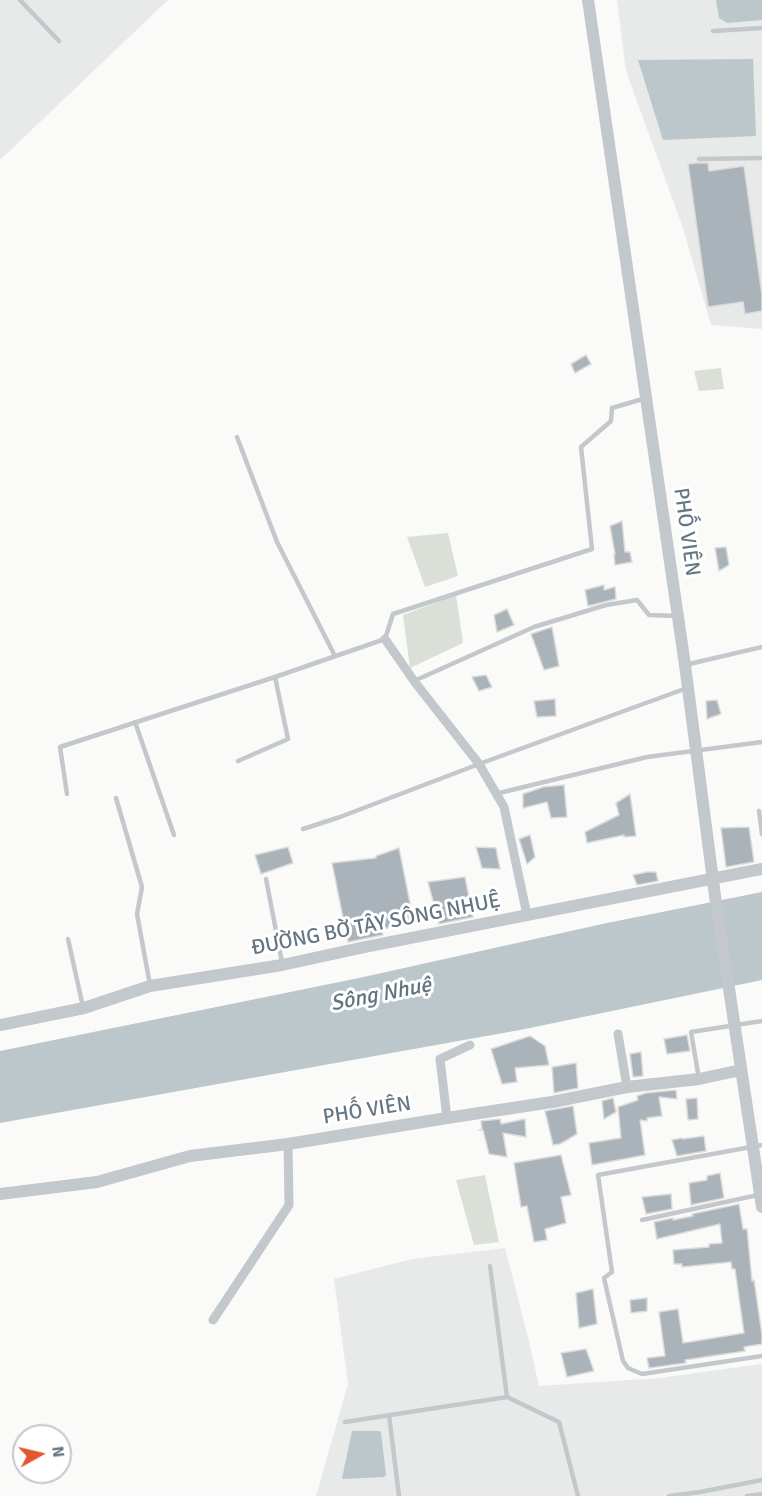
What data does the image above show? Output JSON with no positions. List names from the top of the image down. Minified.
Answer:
{"streets":{"street":["PHỐ VIÊN","ĐƯỜNG BỜ TÂY SÔNG NHUỆ"]},"crossings":[["PHỐ VIÊN","ĐƯỜNG BỜ TÂY SÔNG NHUỆ"]],"water":["Sông Nhuệ"],"north":"right"}
